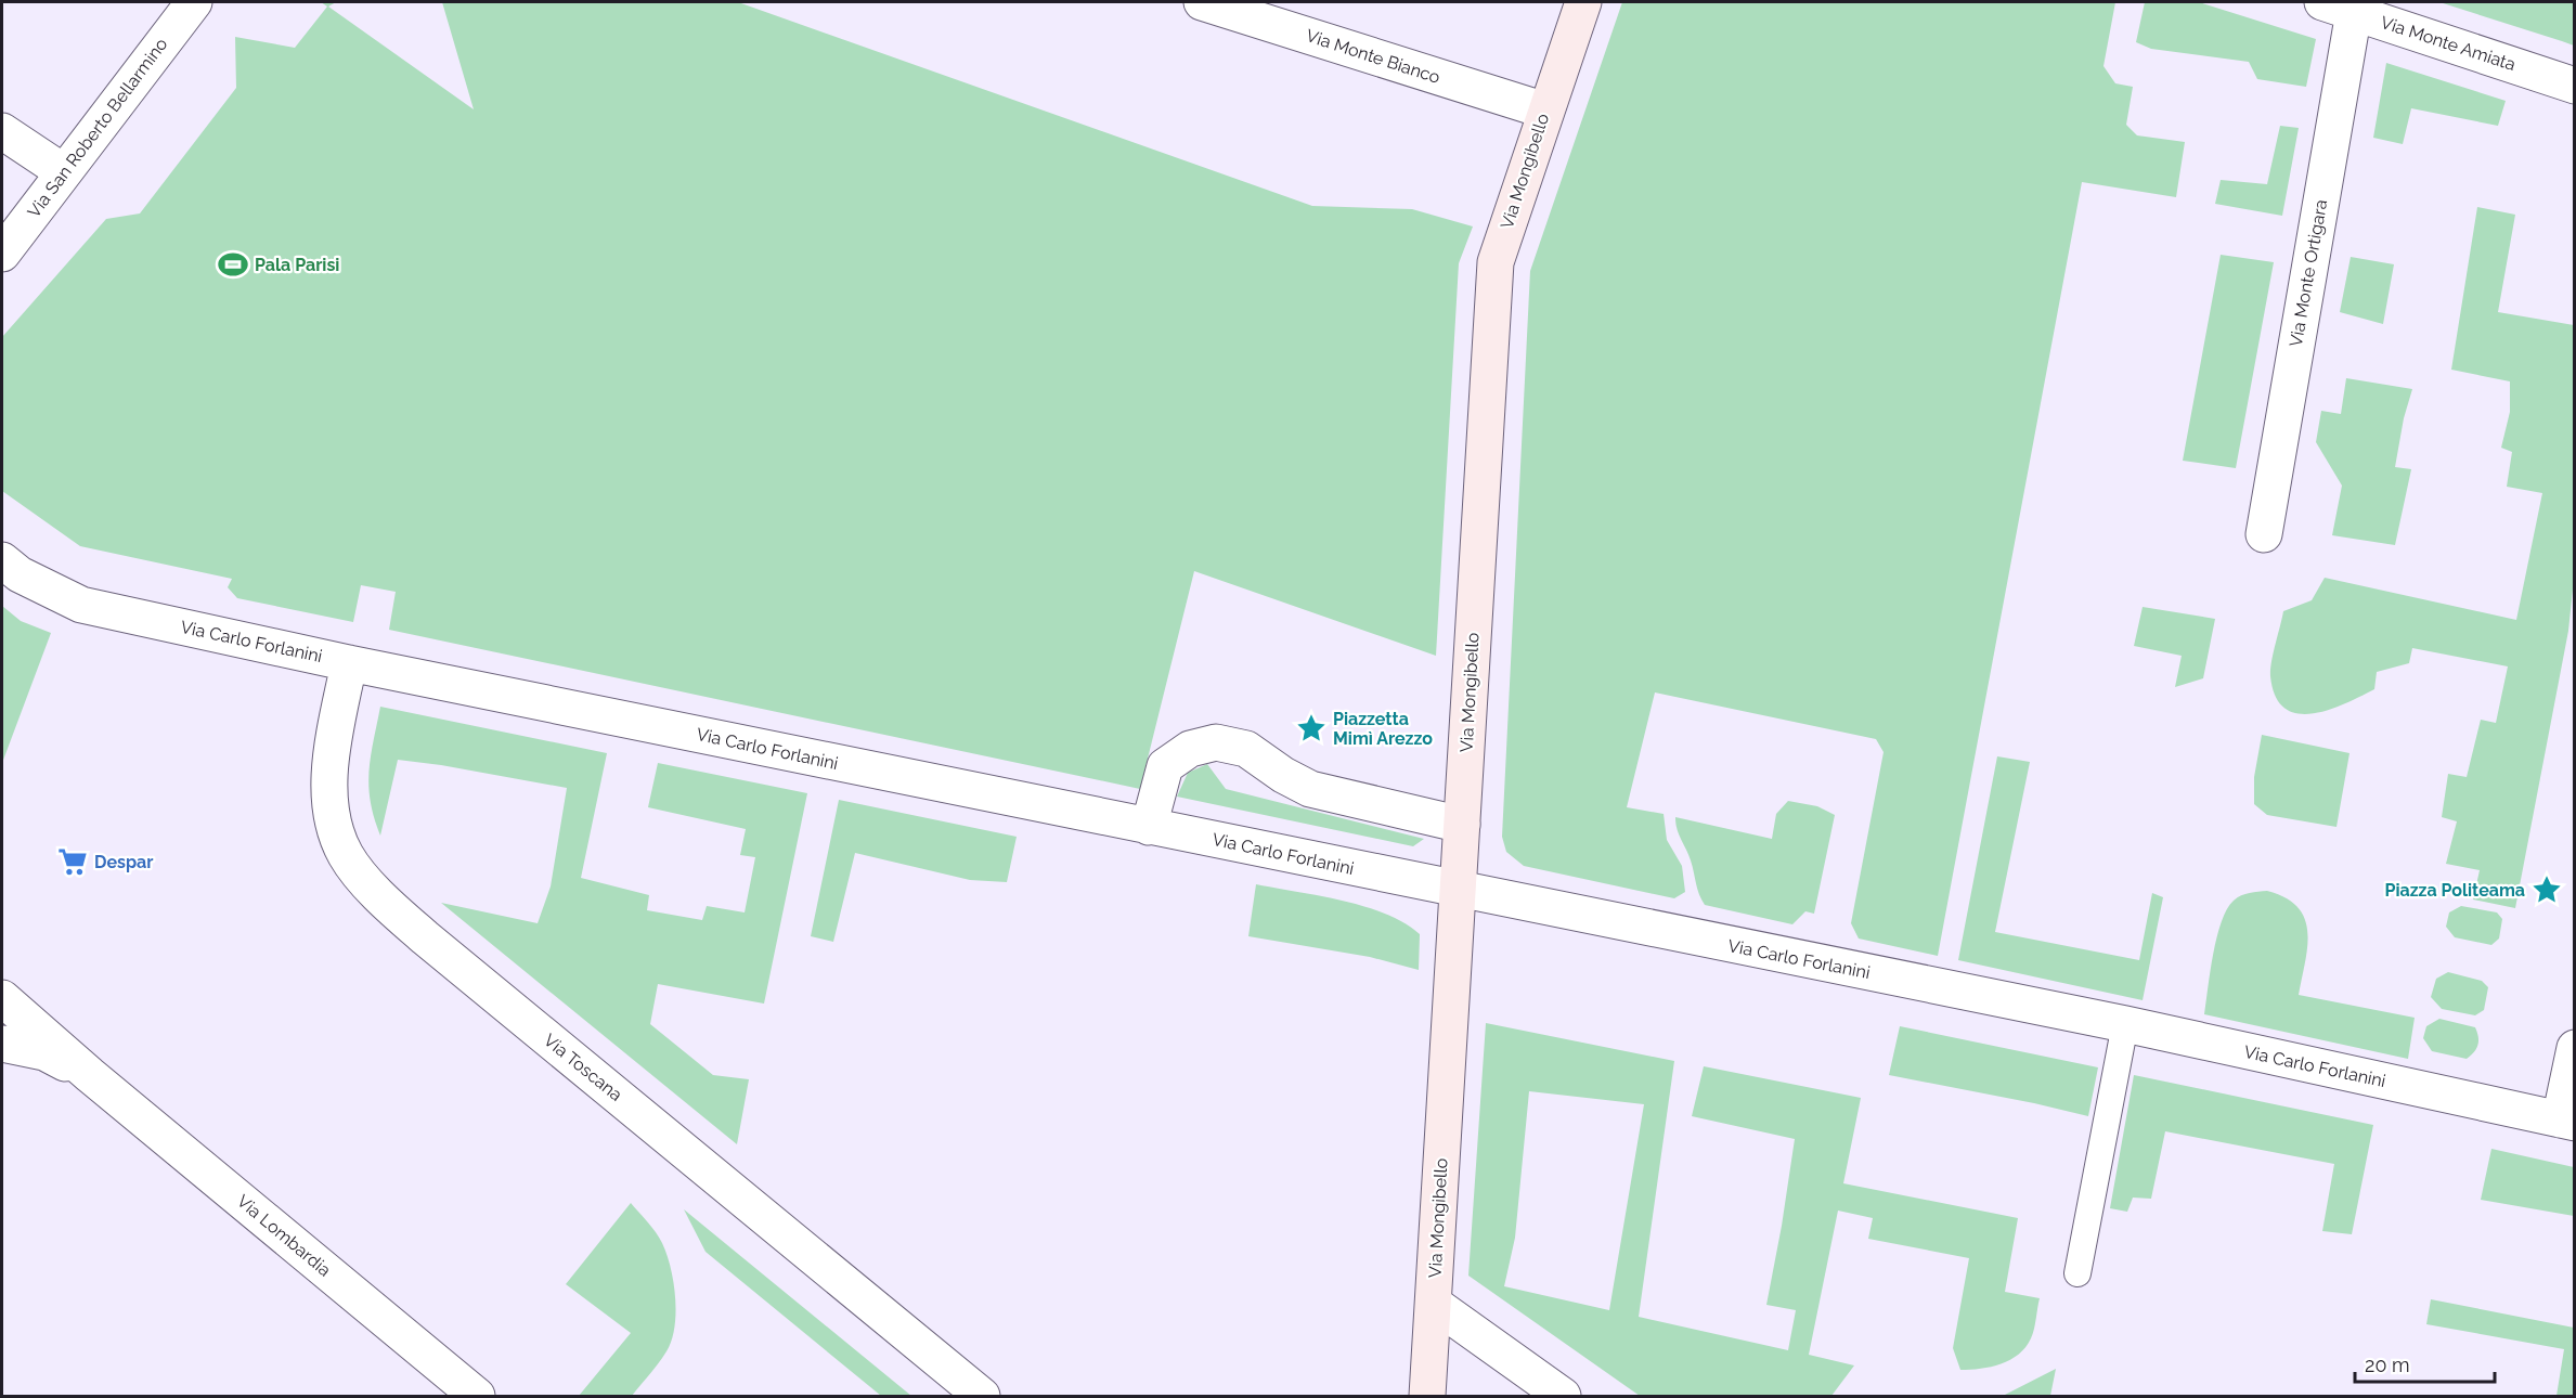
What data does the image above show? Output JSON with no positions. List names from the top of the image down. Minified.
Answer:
{"streets":{"street":["Via Monte Amiata","Via Monte Bianco","Via San Roberto Bellarmino","Via Mongibello","Via Monte Ortigara","Via Carlo Forlanini","Via Toscana","Via Lombardia"]},"crossings":[["Via Monte Amiata","Via Monte Ortigara"],["Via Monte Bianco","Via Mongibello"],["Via Mongibello","Via Carlo Forlanini"],["Via Carlo Forlanini","Via Toscana"]],"places":{"sports":["Pala Parisi"],"place":["Piazzetta Mimì Arezzo","Piazza Politeama"],"supermarket":["Despar"]},"scale_bar":"20 m"}
